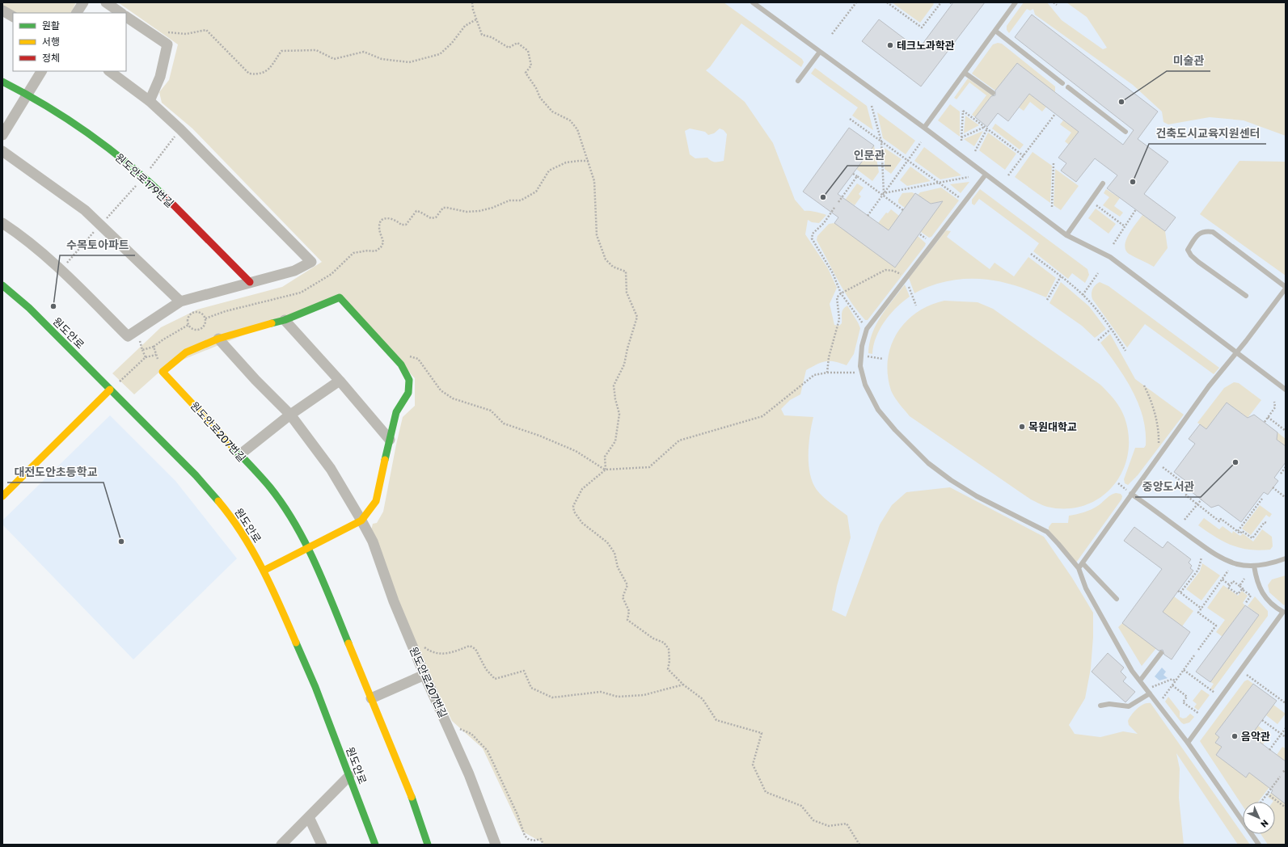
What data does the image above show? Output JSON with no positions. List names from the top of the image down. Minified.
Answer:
{"streets":{"street":["원도안로179번길","원도안로","원도안로207번길"]},"crossings":[["원도안로","원도안로207번길"]],"places":["테크노과학관","미술관","건축도시교육지원센터","인문관","수목토아파트","목원대학교","중앙도서관","대전도안초등학교","음악관"],"legend":["원활","서행","정체"],"north":"bottom right"}
